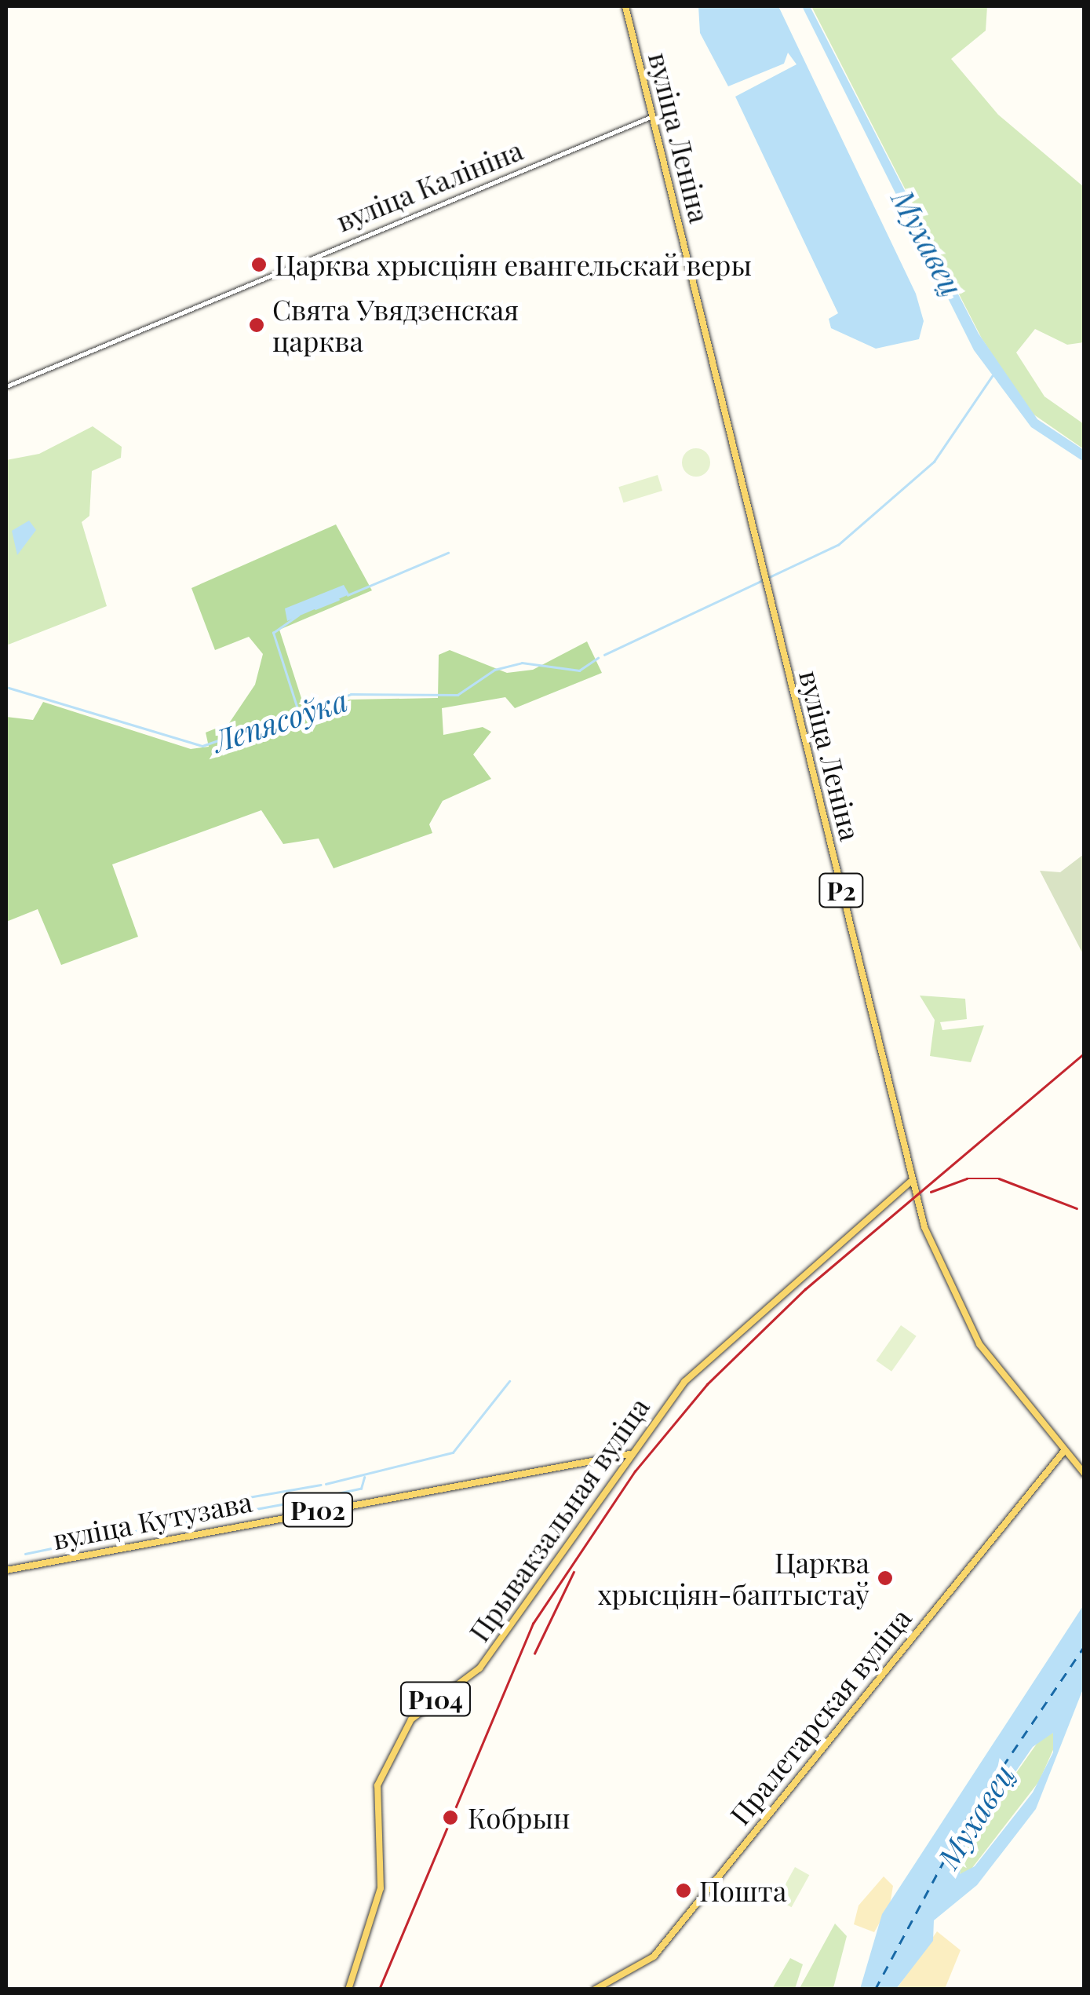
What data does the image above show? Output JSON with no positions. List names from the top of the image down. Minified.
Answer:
{"streets":{"main road":["вуліца Леніна","Р2","Р102","Прывакзальная вуліца","вуліца Кутузава","Р104","Пралетарская вуліца"],"street":["вуліца Калініна"]},"crossings":[["вуліца Леніна","вуліца Калініна"],["вуліца Леніна","Прывакзальная вуліца"],["вуліца Леніна","Пралетарская вуліца"],["Прывакзальная вуліца","вуліца Кутузава"]],"water":["Мухавец","Лепясоўка"],"places":["Царква хрысціян евангельскай веры","Свята Увядзенская царква","Царква хрысціян-баптыстаў","Кобрын","Пошта"]}
